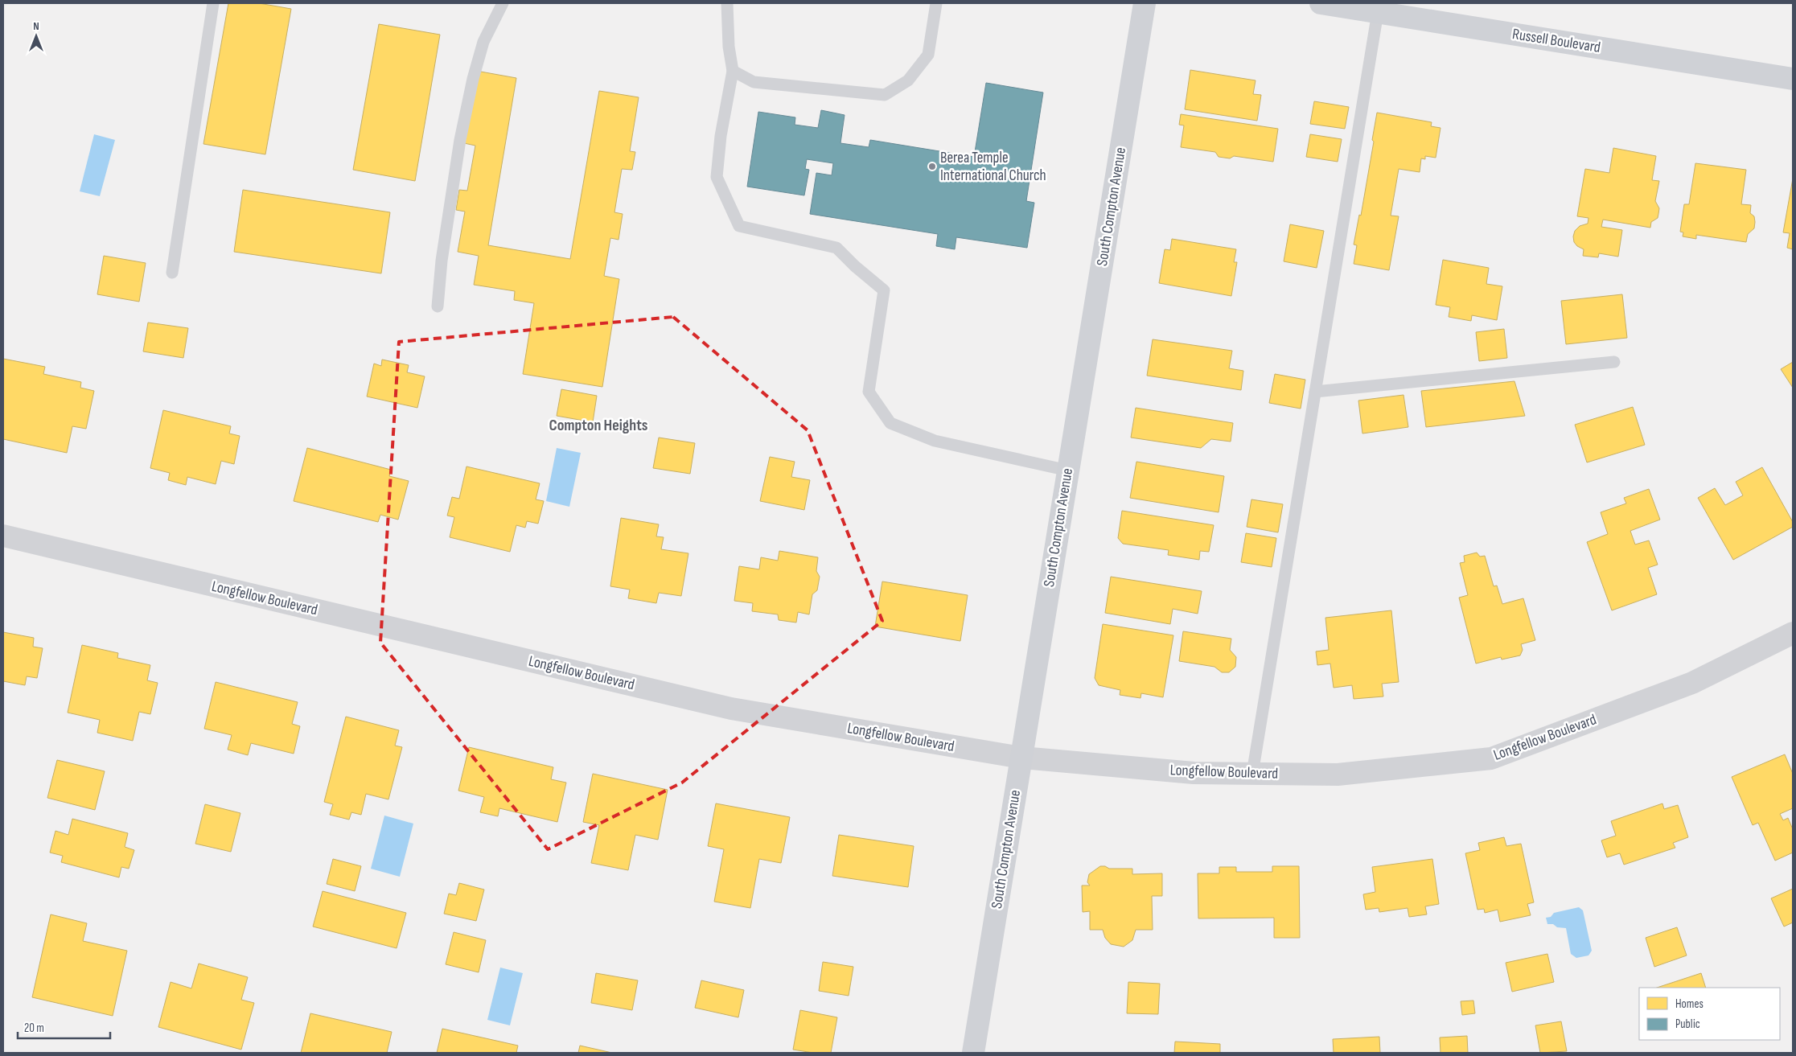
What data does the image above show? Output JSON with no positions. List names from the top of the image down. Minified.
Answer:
{"streets":{"main road":["Russell Boulevard","South Compton Avenue"],"street":["Longfellow Boulevard"]},"crossings":[["South Compton Avenue","Longfellow Boulevard"]],"districts":["Compton Heights"],"places":["Berea Temple International Church"],"legend":["Homes","Public"],"scale_bar":"20 m","north":"top"}
